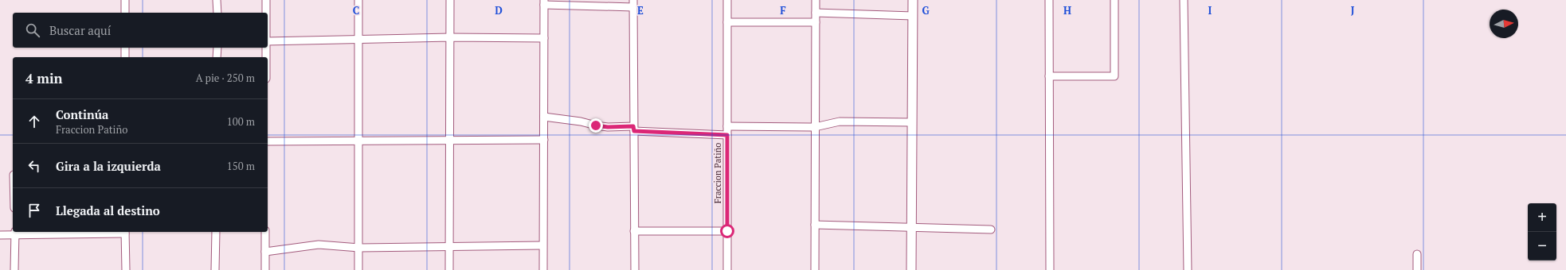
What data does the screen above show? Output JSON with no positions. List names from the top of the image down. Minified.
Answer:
{"streets":{"street":["Fraccion Patiño"]},"north":"right","page":{"search":"Buscar aquí","heading":["4 min","A pie · 250 m"],"list":[["Continúa","Fraccion Patiño","100 m"],["Gira a la izquierda","150 m"],"Llegada al destino"],"map_buttons":["+","−"]},"grid":{"columns":["C","D","E","F","G","H","I","J"]}}
